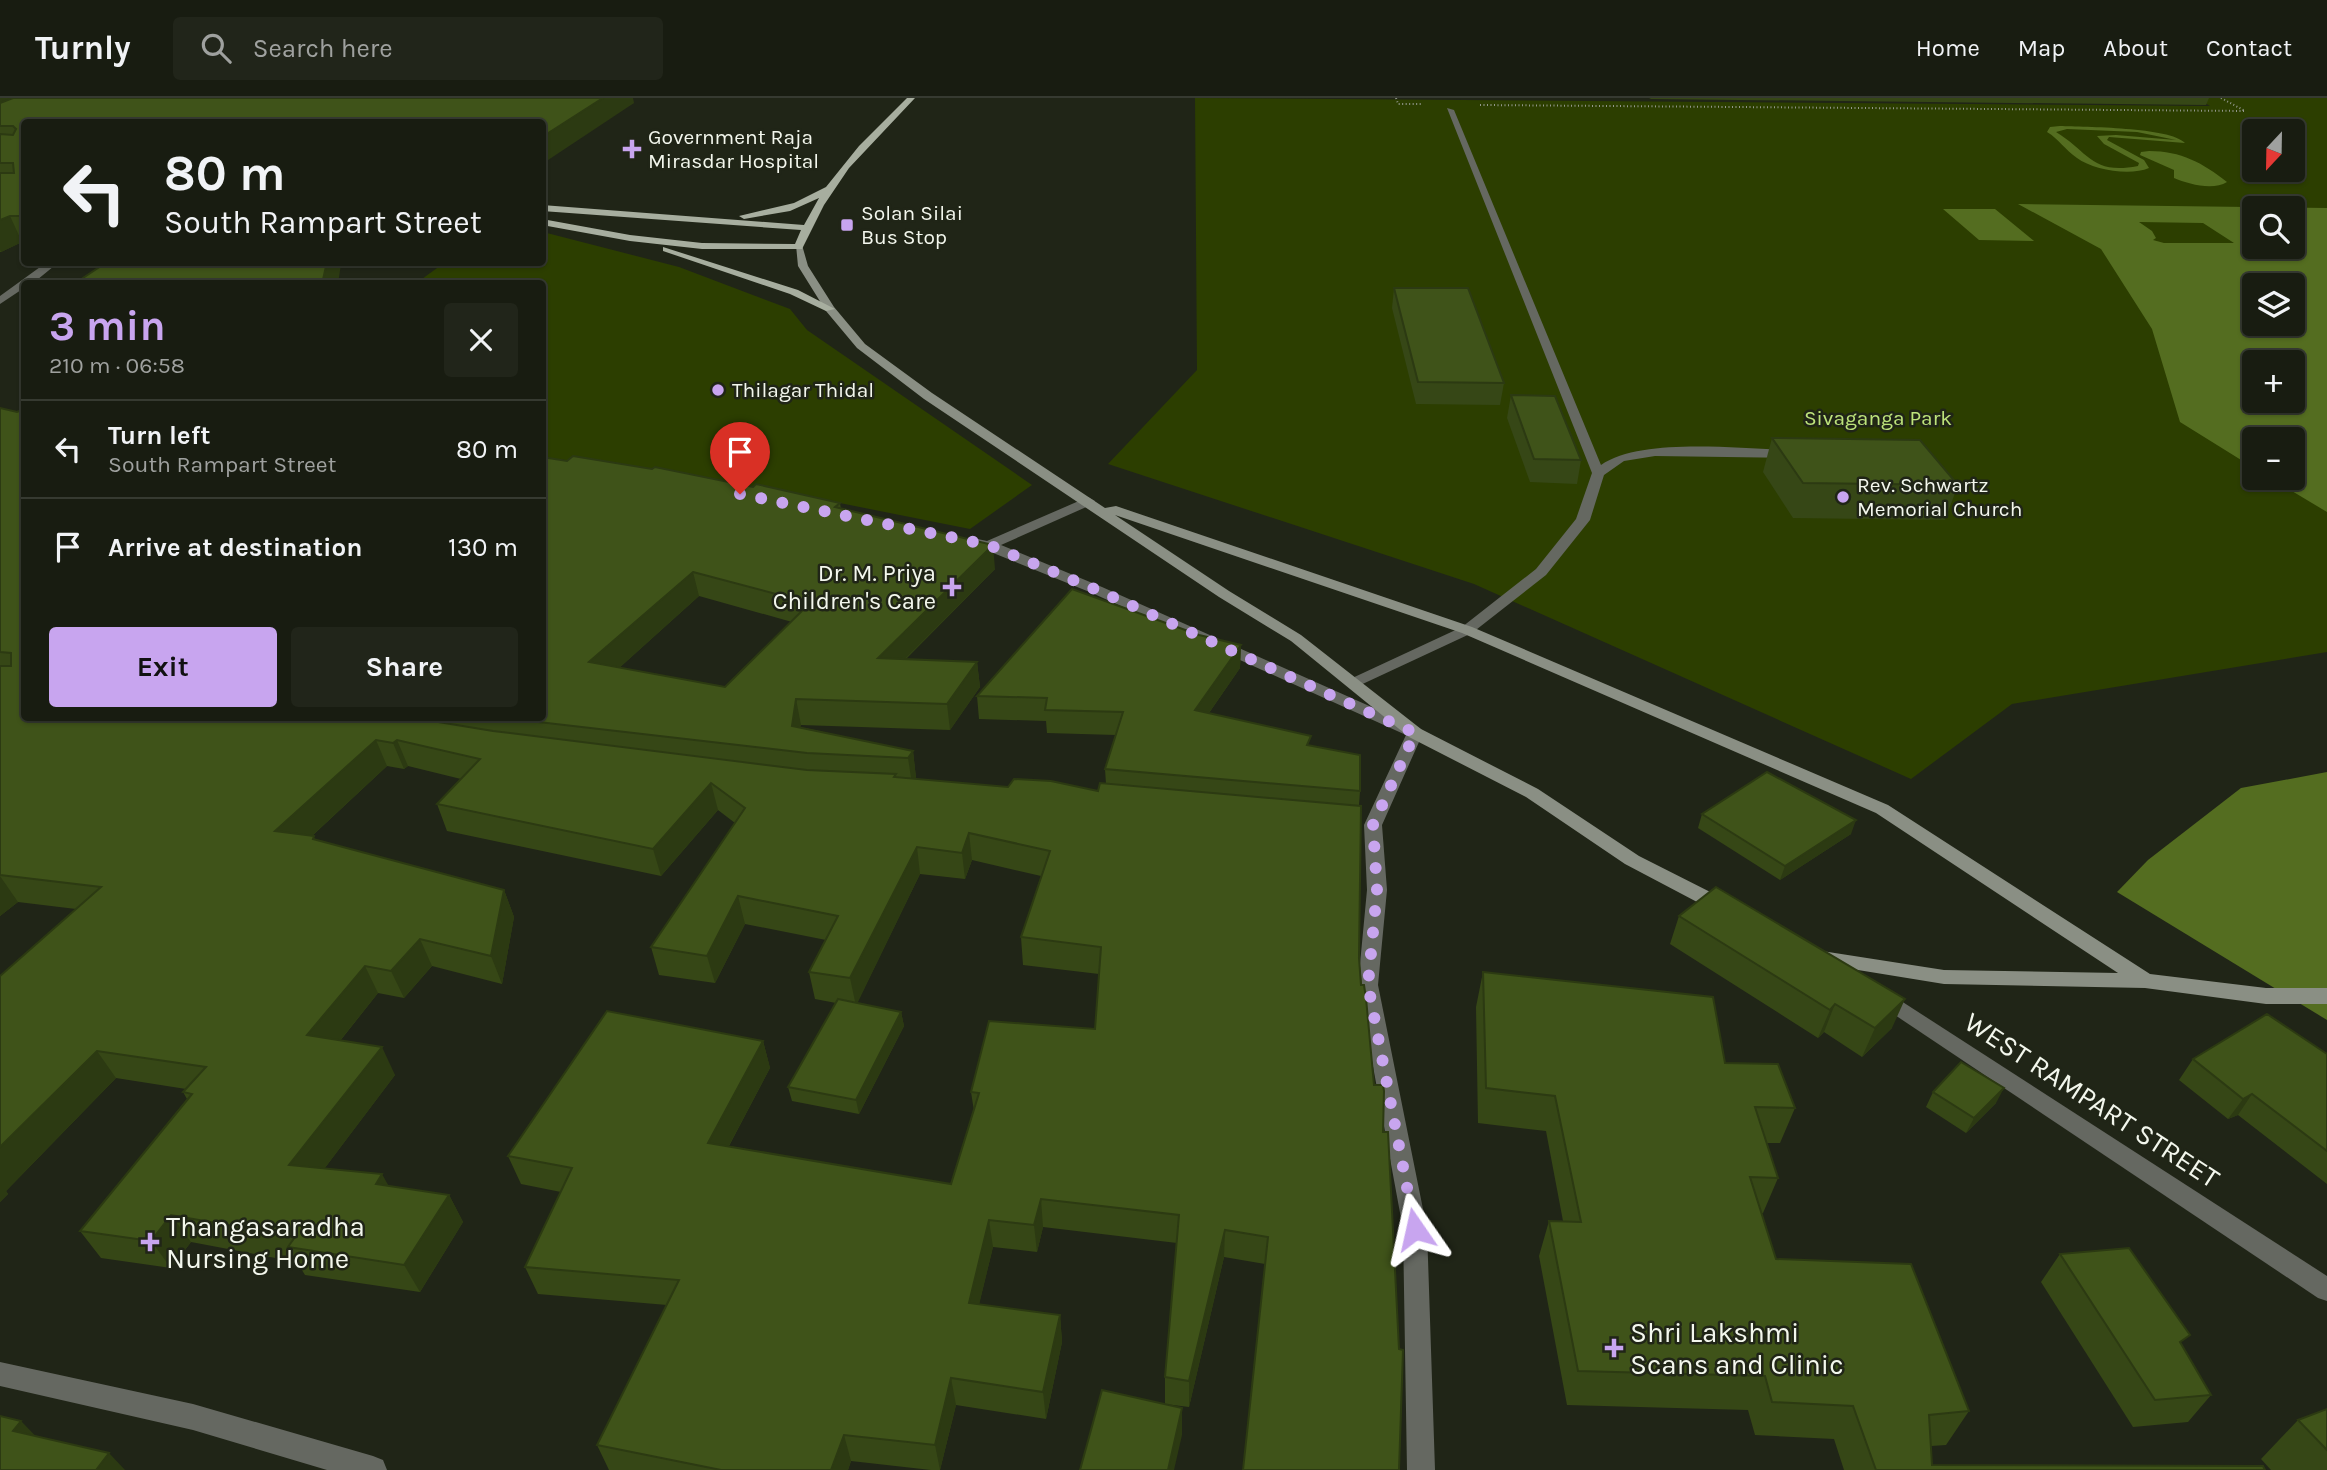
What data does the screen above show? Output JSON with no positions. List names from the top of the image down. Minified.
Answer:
{"streets":{"street":["WEST RAMPART STREET"]},"parks":["Sivaganga Park"],"places":{"health":["Government Raja Mirasdar Hospital","Dr. M. Priya Children's Care","Thangasaradha Nursing Home","Shri Lakshmi Scans and Clinic"],"transit":["Solan Silai Bus Stop"],"other":["Thilagar Thidal","Rev. Schwartz Memorial Church"]},"north":"bottom","page":{"header":"Turnly","search":"Search here","nav":["Home","Map","About","Contact"],"map_buttons":["+","−"],"turn":["80 m","South Rampart Street"],"heading":["3 min","210 m · 06:58"],"list":[{"name":"Turn left","note":"South Rampart Street","value":"80 m"},{"name":"Arrive at destination","value":"130 m"}],"buttons":["Exit","Share"]}}
